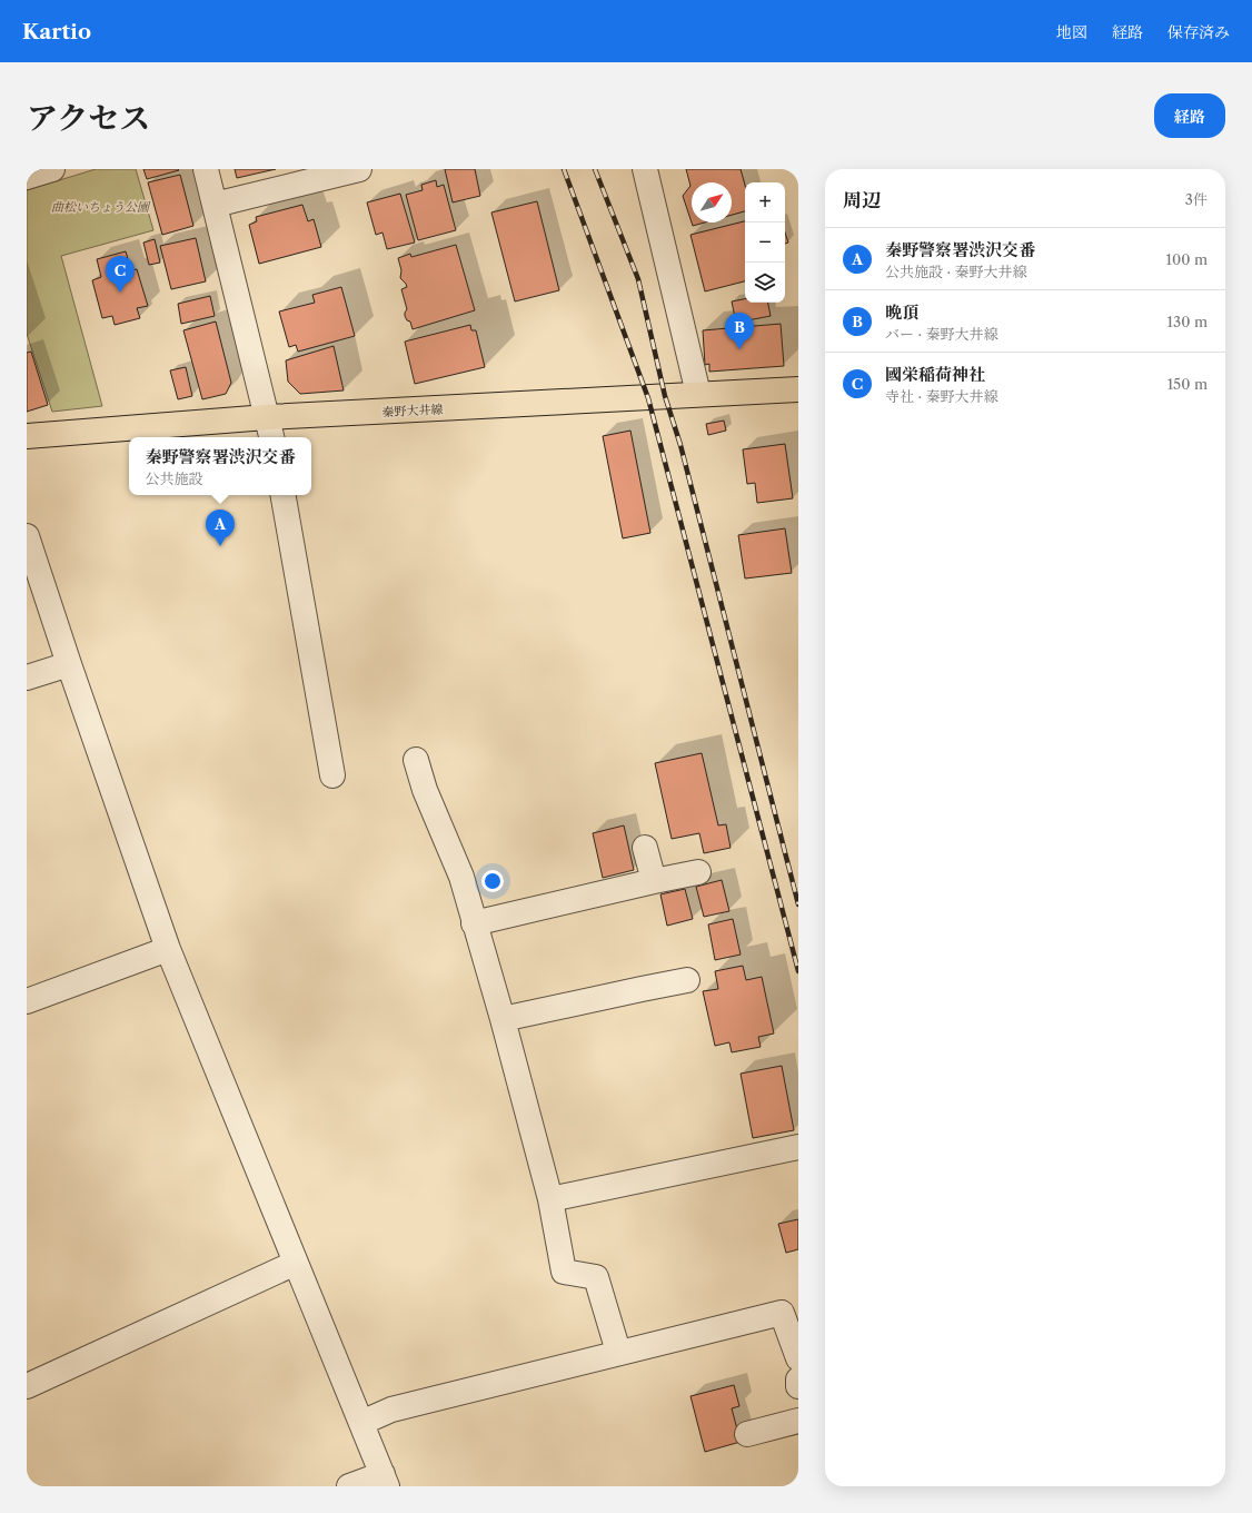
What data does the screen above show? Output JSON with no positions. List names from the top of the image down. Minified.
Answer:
{"streets":{"main road":["秦野大井線"]},"parks":["曲松いちょう公園"],"north":"top right","page":{"header":"Kartio","nav":["地図","経路","保存済み"],"title":"アクセス","buttons":"経路","heading":["周辺","3件"],"map_buttons":["+","−"],"list":[{"mark":"A","name":"秦野警察署渋沢交番","note":"公共施設 · 秦野大井線","value":"100 m"},{"mark":"B","name":"晩頂","note":"バー · 秦野大井線","value":"130 m"},{"mark":"C","name":"國栄稲荷神社","note":"寺社 · 秦野大井線","value":"150 m"}],"pins":["C","B","A"],"popup":["秦野警察署渋沢交番","公共施設"]}}
